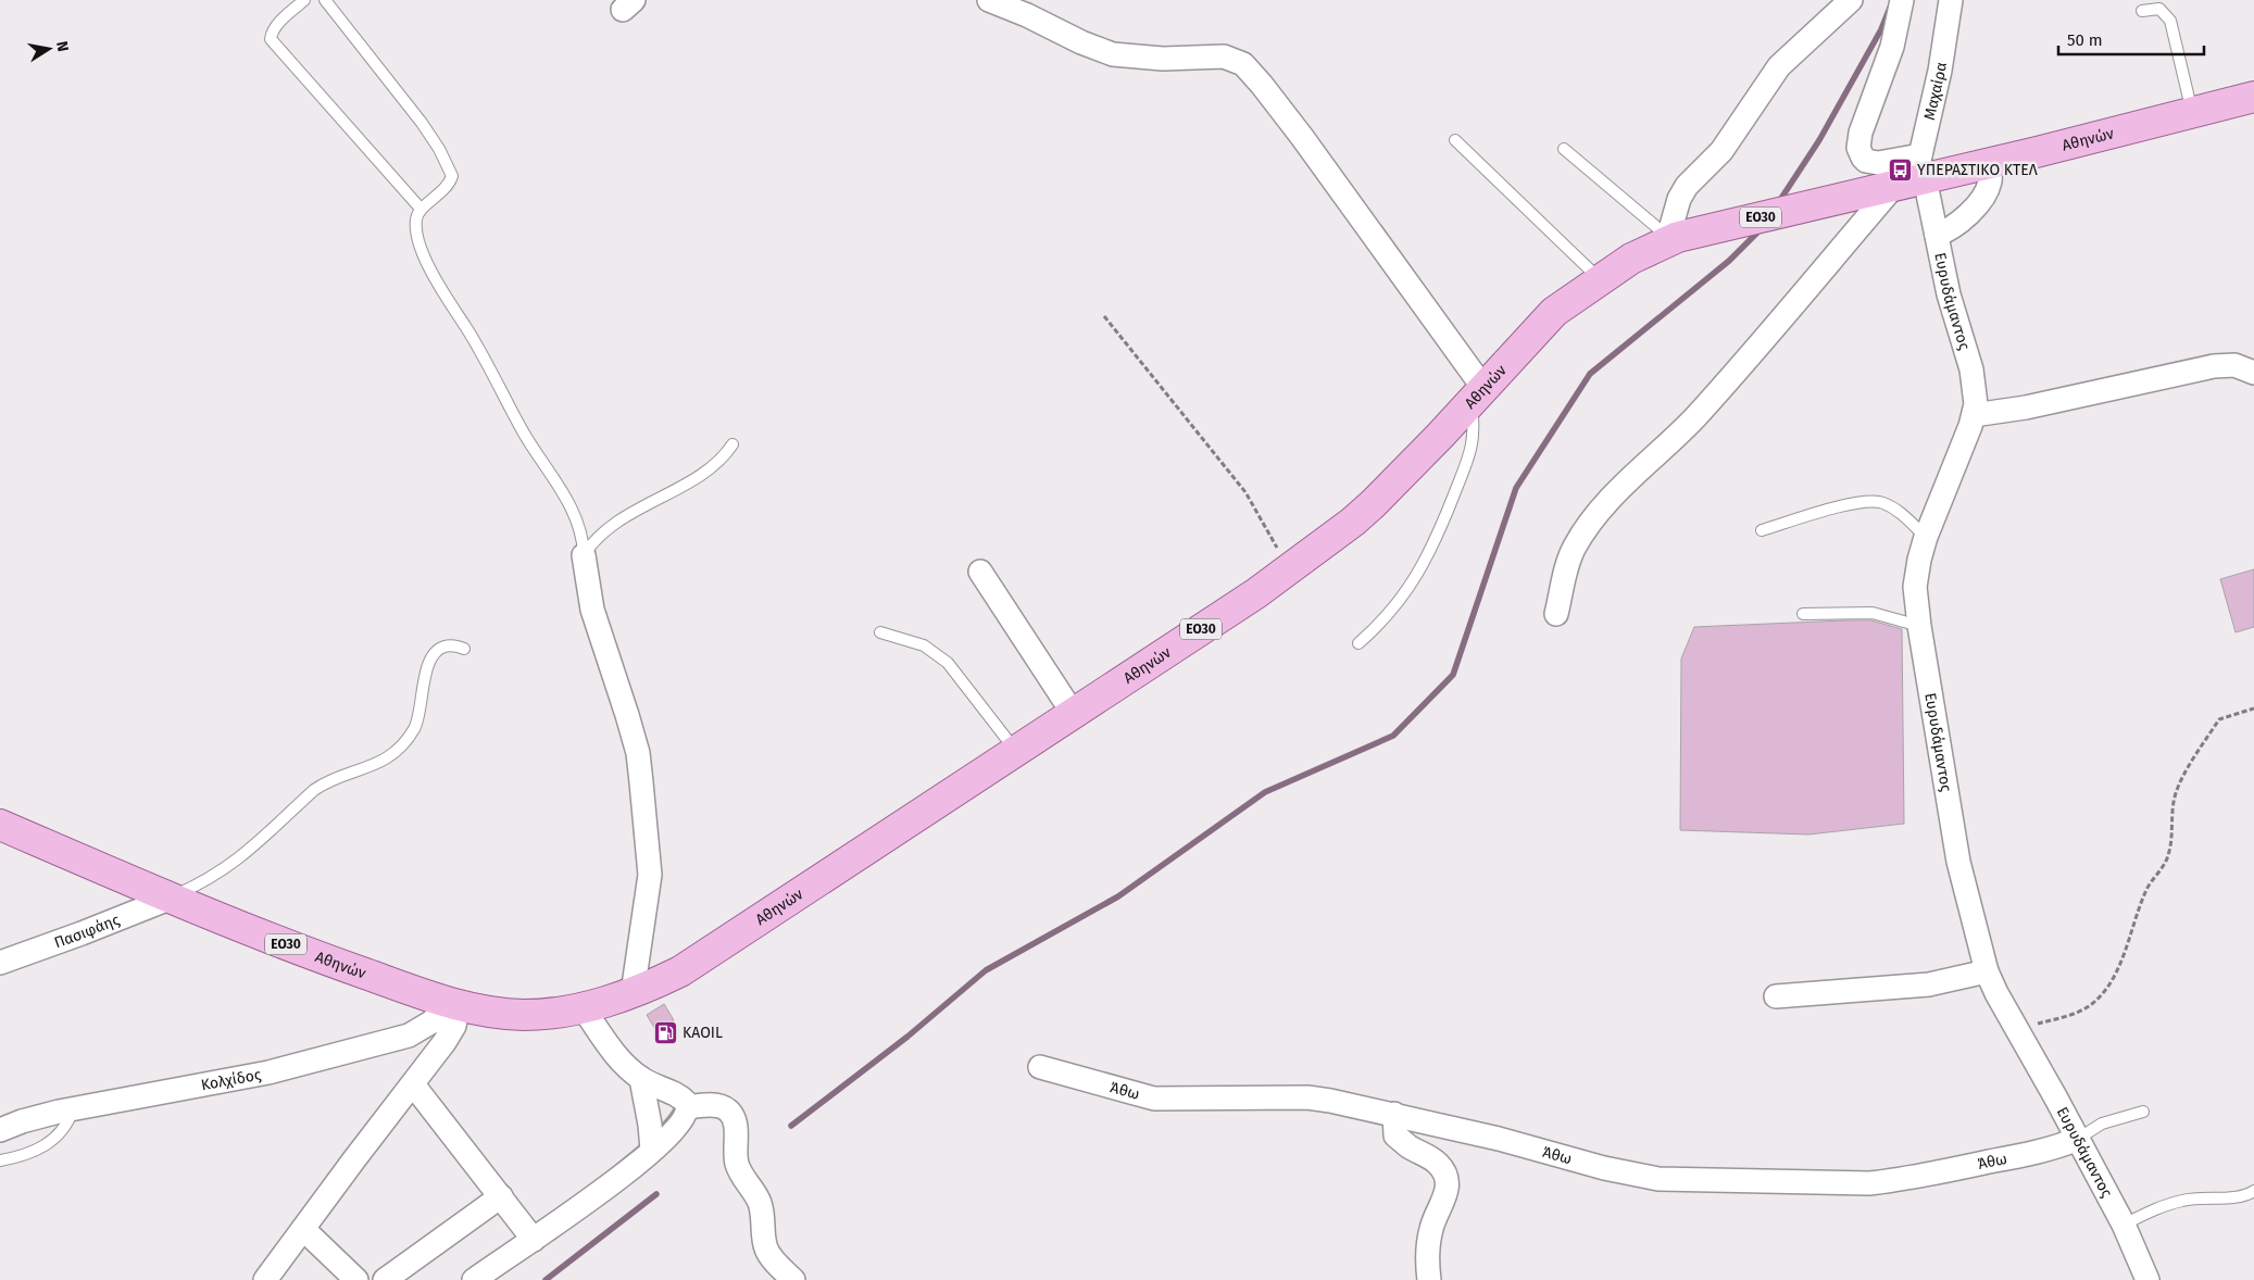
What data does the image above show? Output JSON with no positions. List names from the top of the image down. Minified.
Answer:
{"streets":{"main road":["Αθηνών","ΕΟ30"],"street":["Μαχαίρα","Ευρυδάμαντος","Πασιφάης","Κολχίδος","Άθω"]},"crossings":[["Μαχαίρα","Αθηνών"],["Μαχαίρα","Ευρυδάμαντος"],["Αθηνών","Ευρυδάμαντος"],["Αθηνών","Πασιφάης"],["Αθηνών","Κολχίδος"],["Ευρυδάμαντος","Άθω"]],"places":{"bus stop":["ΥΠΕΡΑΣΤΙΚΟ ΚΤΕΛ"],"fuel station":["KAOIL"]},"scale_bar":"50 m","north":"right"}
